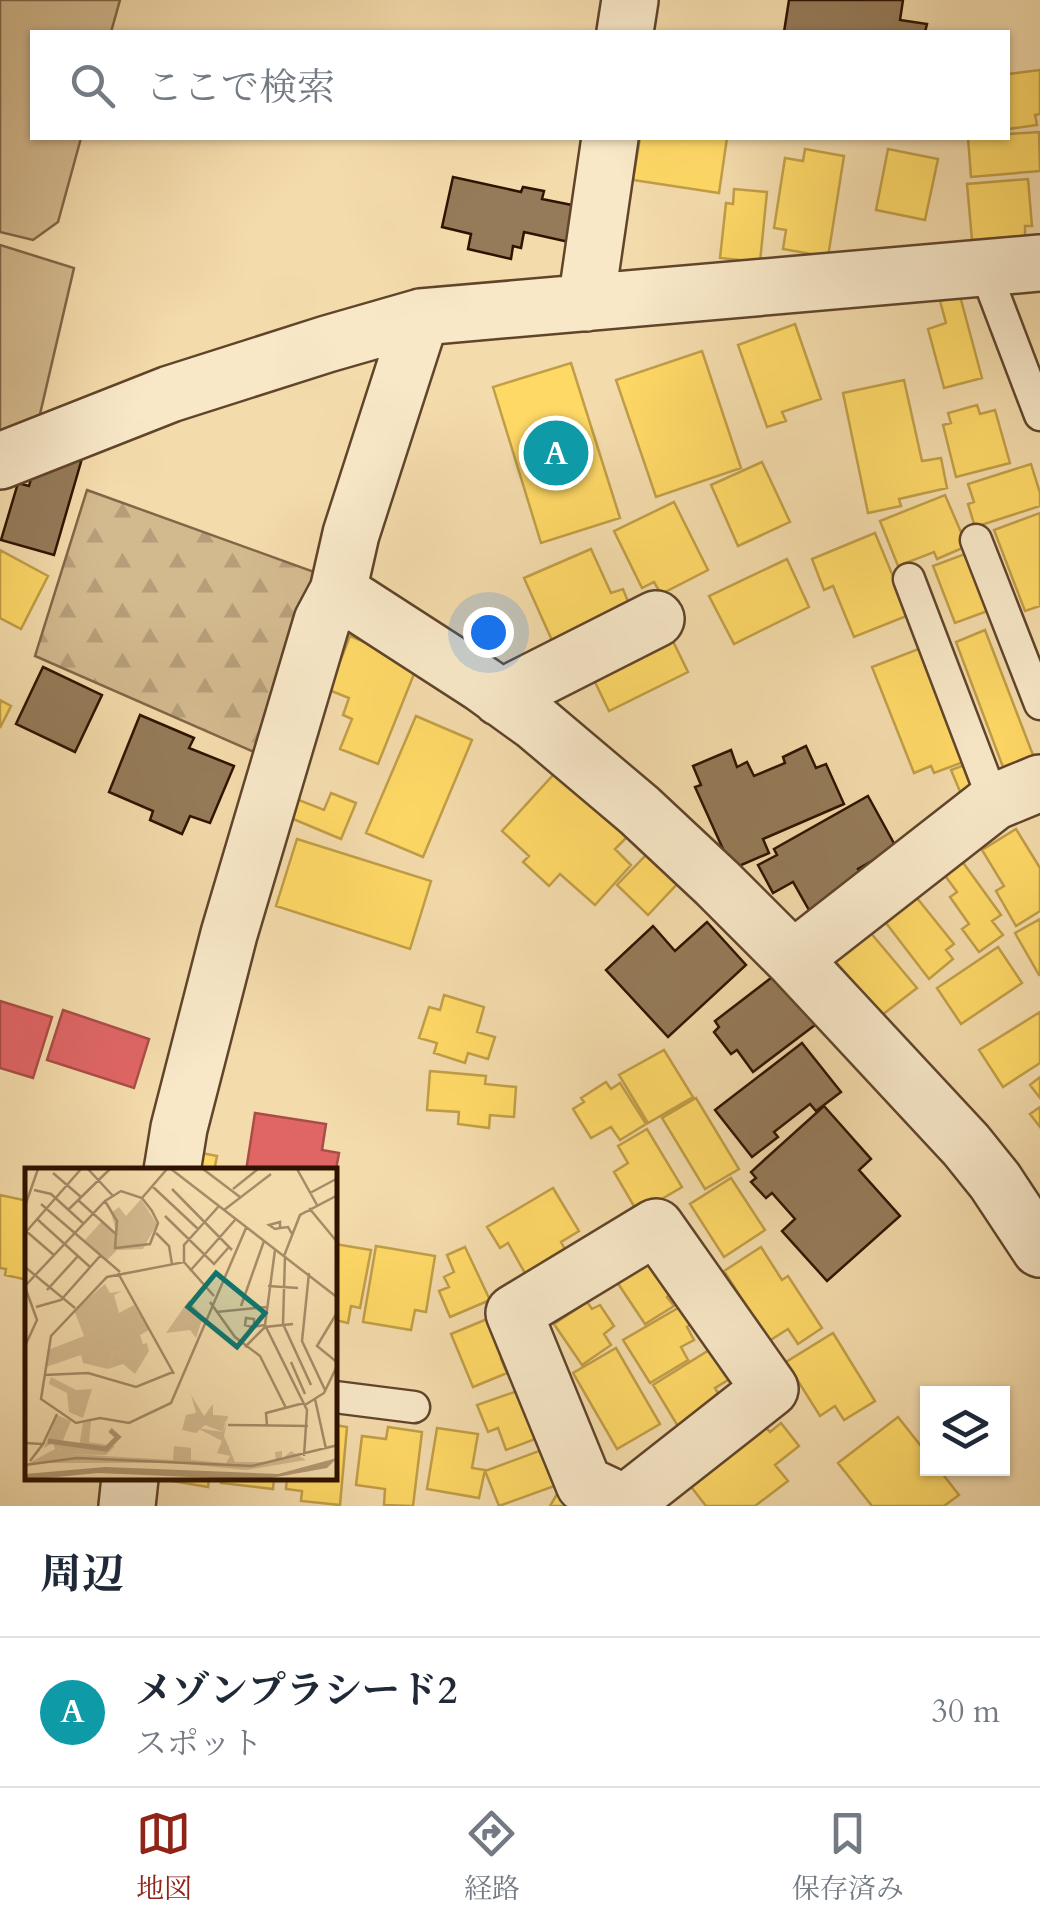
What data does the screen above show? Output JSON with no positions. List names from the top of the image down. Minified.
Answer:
{"page":{"search":"ここで検索","pins":"A","heading":"周辺","list":[{"mark":"A","name":"メゾンプラシード2","note":"スポット","value":"30 m"}],"nav":["地図","経路","保存済み"]}}
